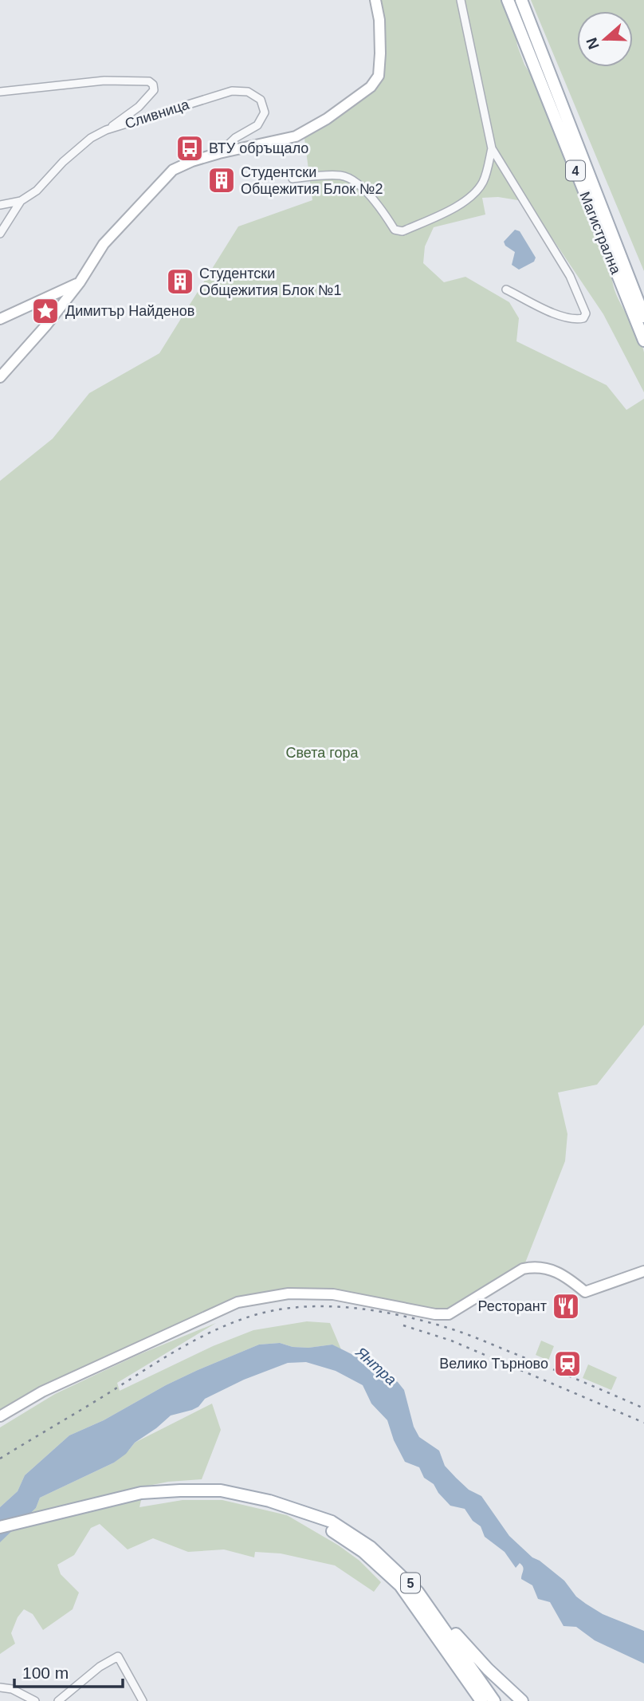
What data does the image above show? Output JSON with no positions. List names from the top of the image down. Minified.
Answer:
{"streets":{"main road":["4","Магистрална","5"],"street":["Сливница"]},"water":["Янтра"],"parks":["Света гора"],"places":{"bus stop":["ВТУ обръщало"],"building":["Студентски Общежития Блок №2","Студентски Общежития Блок №1"],"place":["Димитър Найденов"],"restaurant":["Ресторант"],"station":["Велико Търново"]},"scale_bar":"100 m","north":"left"}
